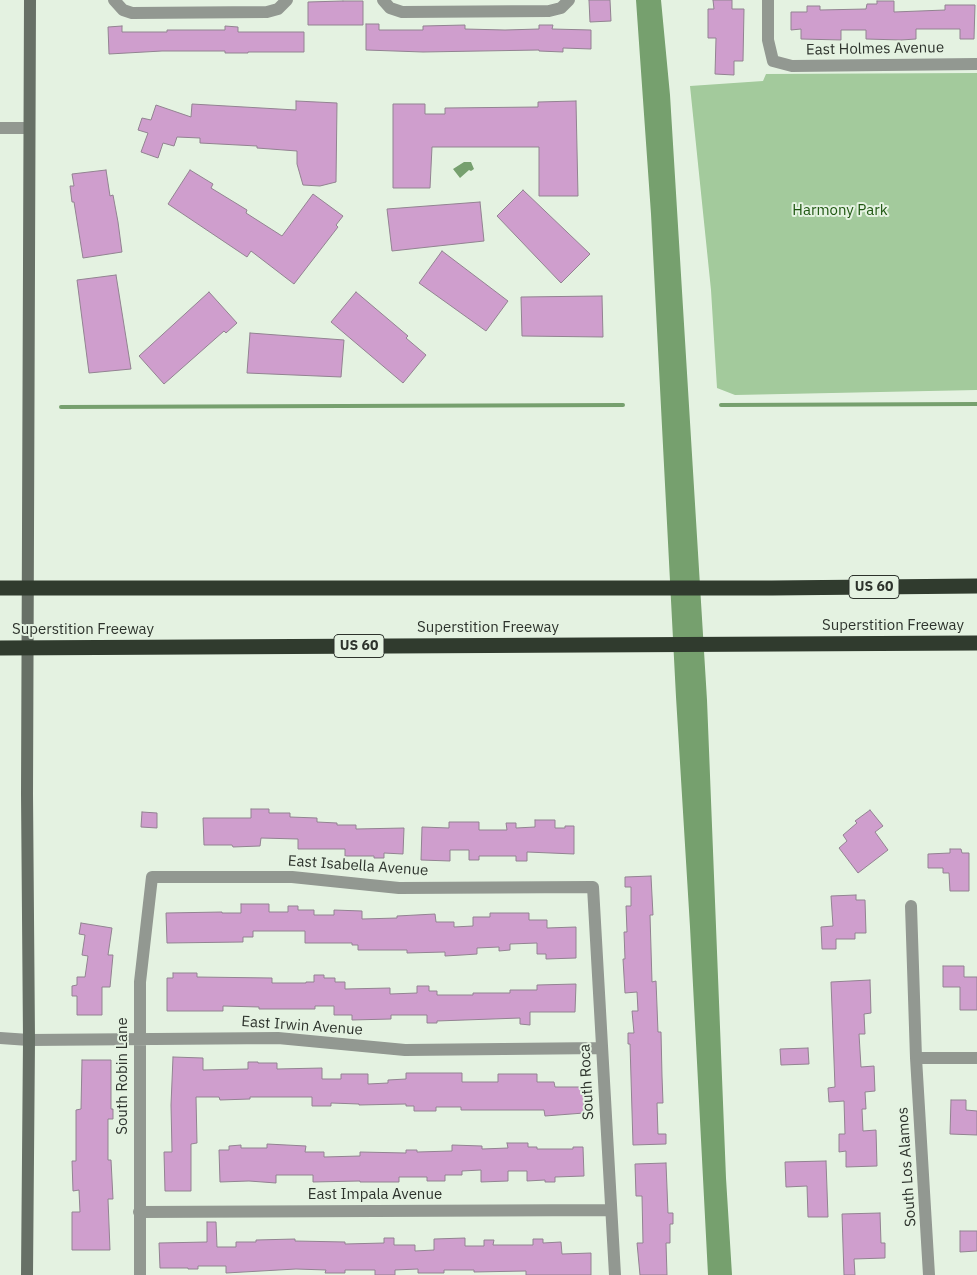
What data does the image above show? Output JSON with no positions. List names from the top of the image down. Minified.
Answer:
{"streets":{"highway":["US 60","Superstition Freeway"],"street":["East Holmes Avenue","East Isabella Avenue","East Irwin Avenue","South Robin Lane","South Roca","South Los Alamos","East Impala Avenue"]},"crossings":[["East Isabella Avenue","South Robin Lane"],["East Isabella Avenue","South Roca"],["East Irwin Avenue","South Robin Lane"],["East Irwin Avenue","South Roca"],["South Robin Lane","East Impala Avenue"],["South Roca","East Impala Avenue"]],"parks":["Harmony Park"]}
